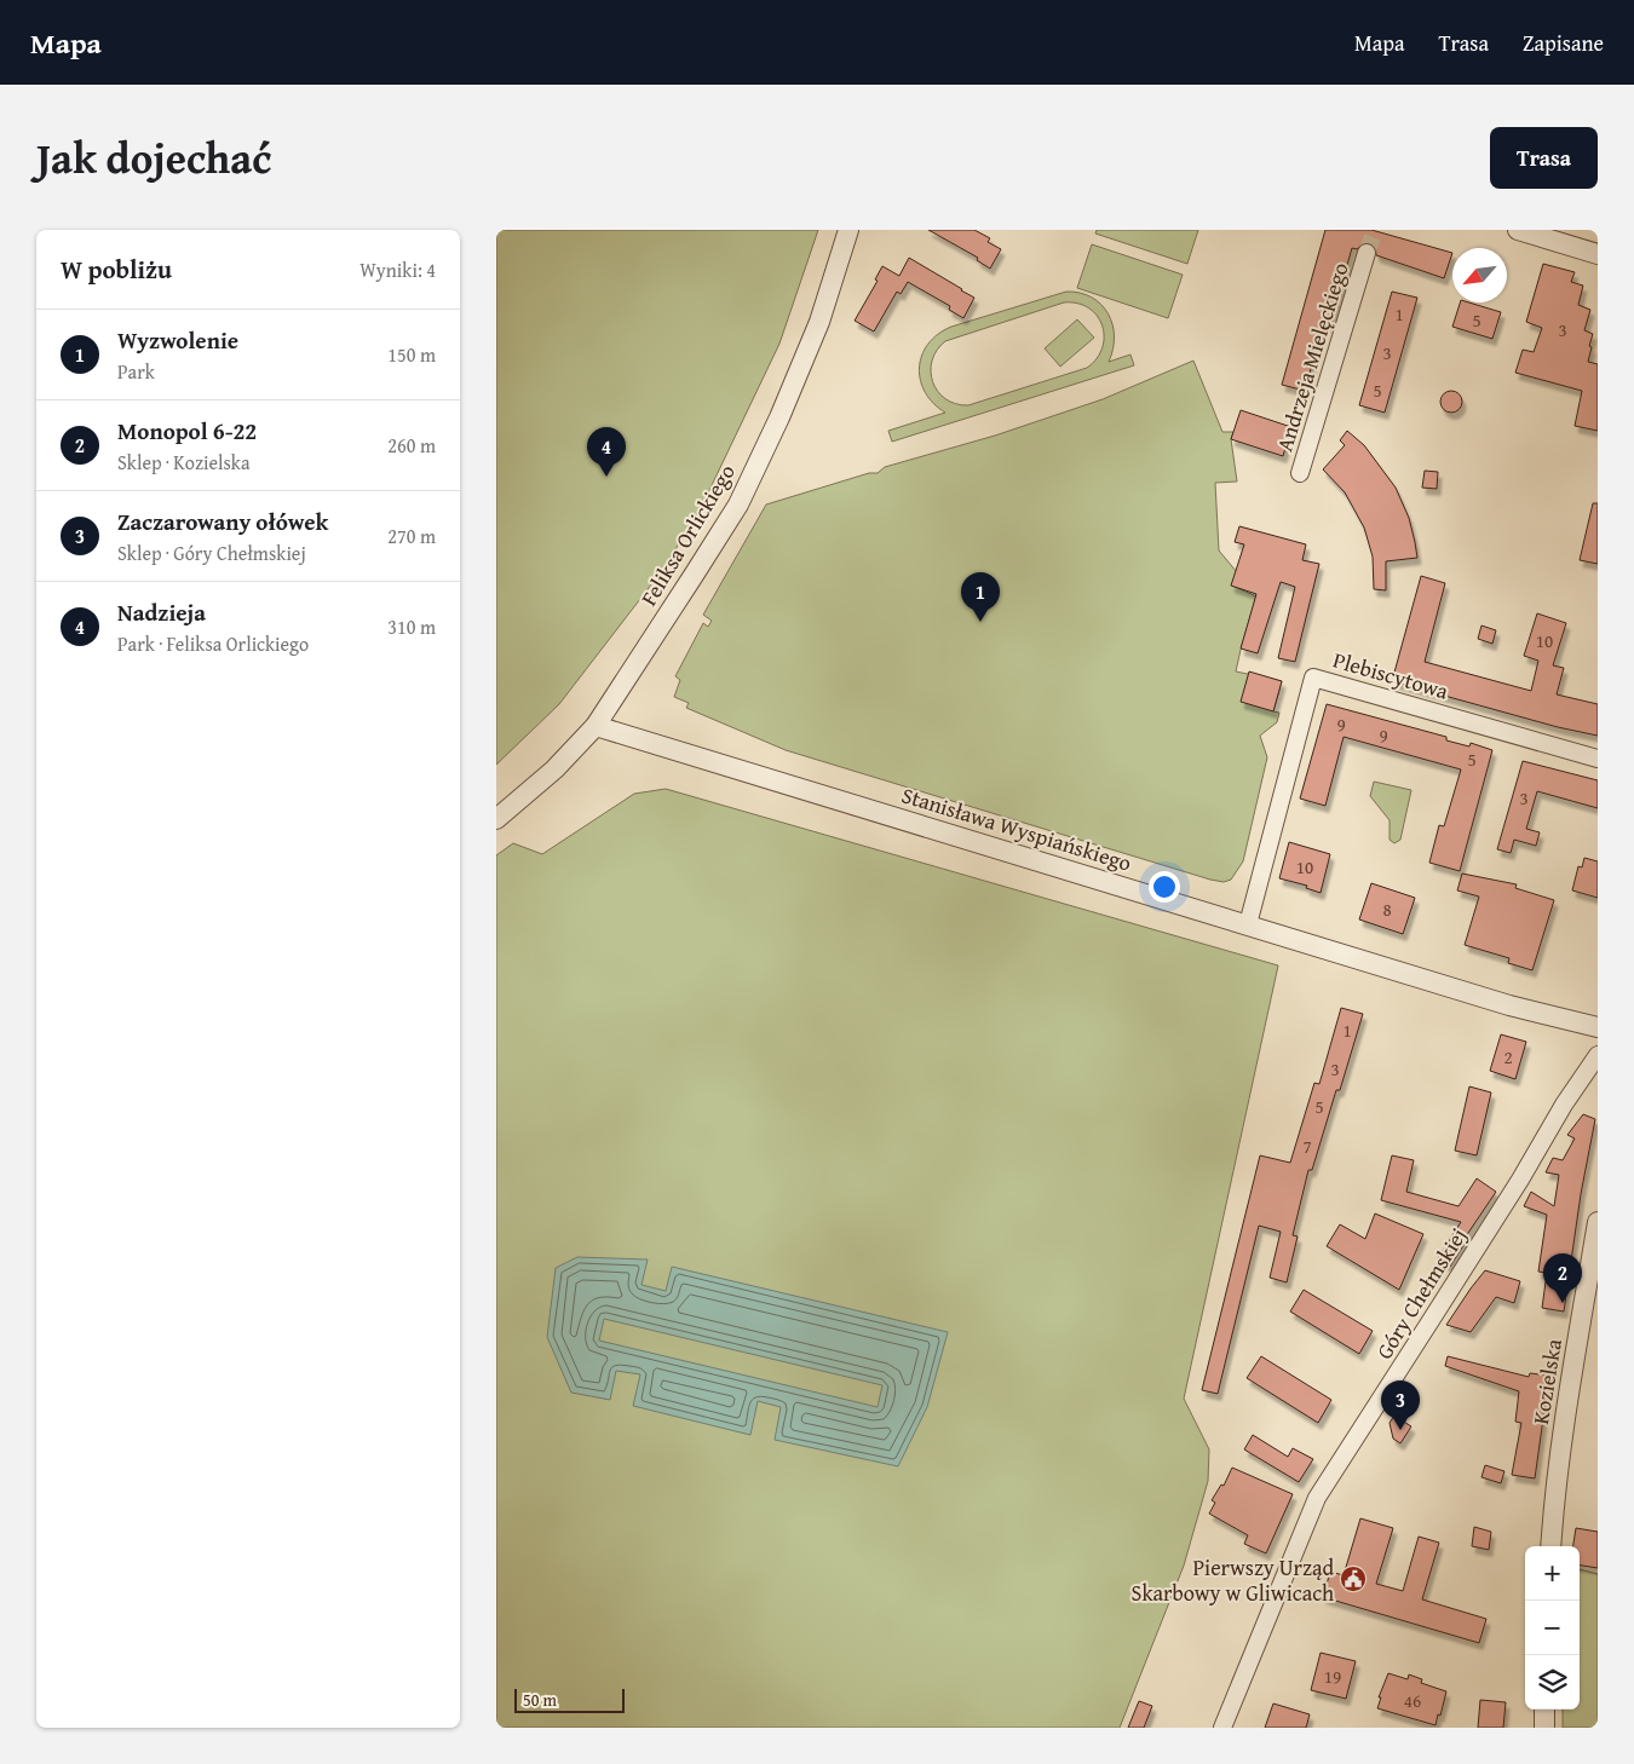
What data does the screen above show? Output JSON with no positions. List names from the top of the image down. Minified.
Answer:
{"streets":{"street":["Andrzeja Mielęckiego","Feliksa Orlickiego","Plebiscytowa","Stanisława Wyspiańskiego","Góry Chełmskiej","Kozielska"]},"crossings":[["Feliksa Orlickiego","Stanisława Wyspiańskiego"],["Plebiscytowa","Stanisława Wyspiańskiego"]],"places":{"public building":["Pierwszy Urząd Skarbowy w Gliwicach"]},"house_numbers":["1","5","3","3","5","10","9","9","5","3","10","8","1","2","3","5","7","19","46"],"scale_bar":"50 m","north":"bottom left","page":{"header":"Mapa","nav":["Mapa","Trasa","Zapisane"],"title":"Jak dojechać","buttons":"Trasa","heading":["W pobliżu","Wyniki: 4"],"list":[{"mark":"1","name":"Wyzwolenie","note":"Park","value":"150 m"},{"mark":"2","name":"Monopol 6-22","note":"Sklep · Kozielska","value":"260 m"},{"mark":"3","name":"Zaczarowany ołówek","note":"Sklep · Góry Chełmskiej","value":"270 m"},{"mark":"4","name":"Nadzieja","note":"Park · Feliksa Orlickiego","value":"310 m"}],"pins":["4","1","2","3"],"map_buttons":["+","−"],"scale":"50 m"}}
